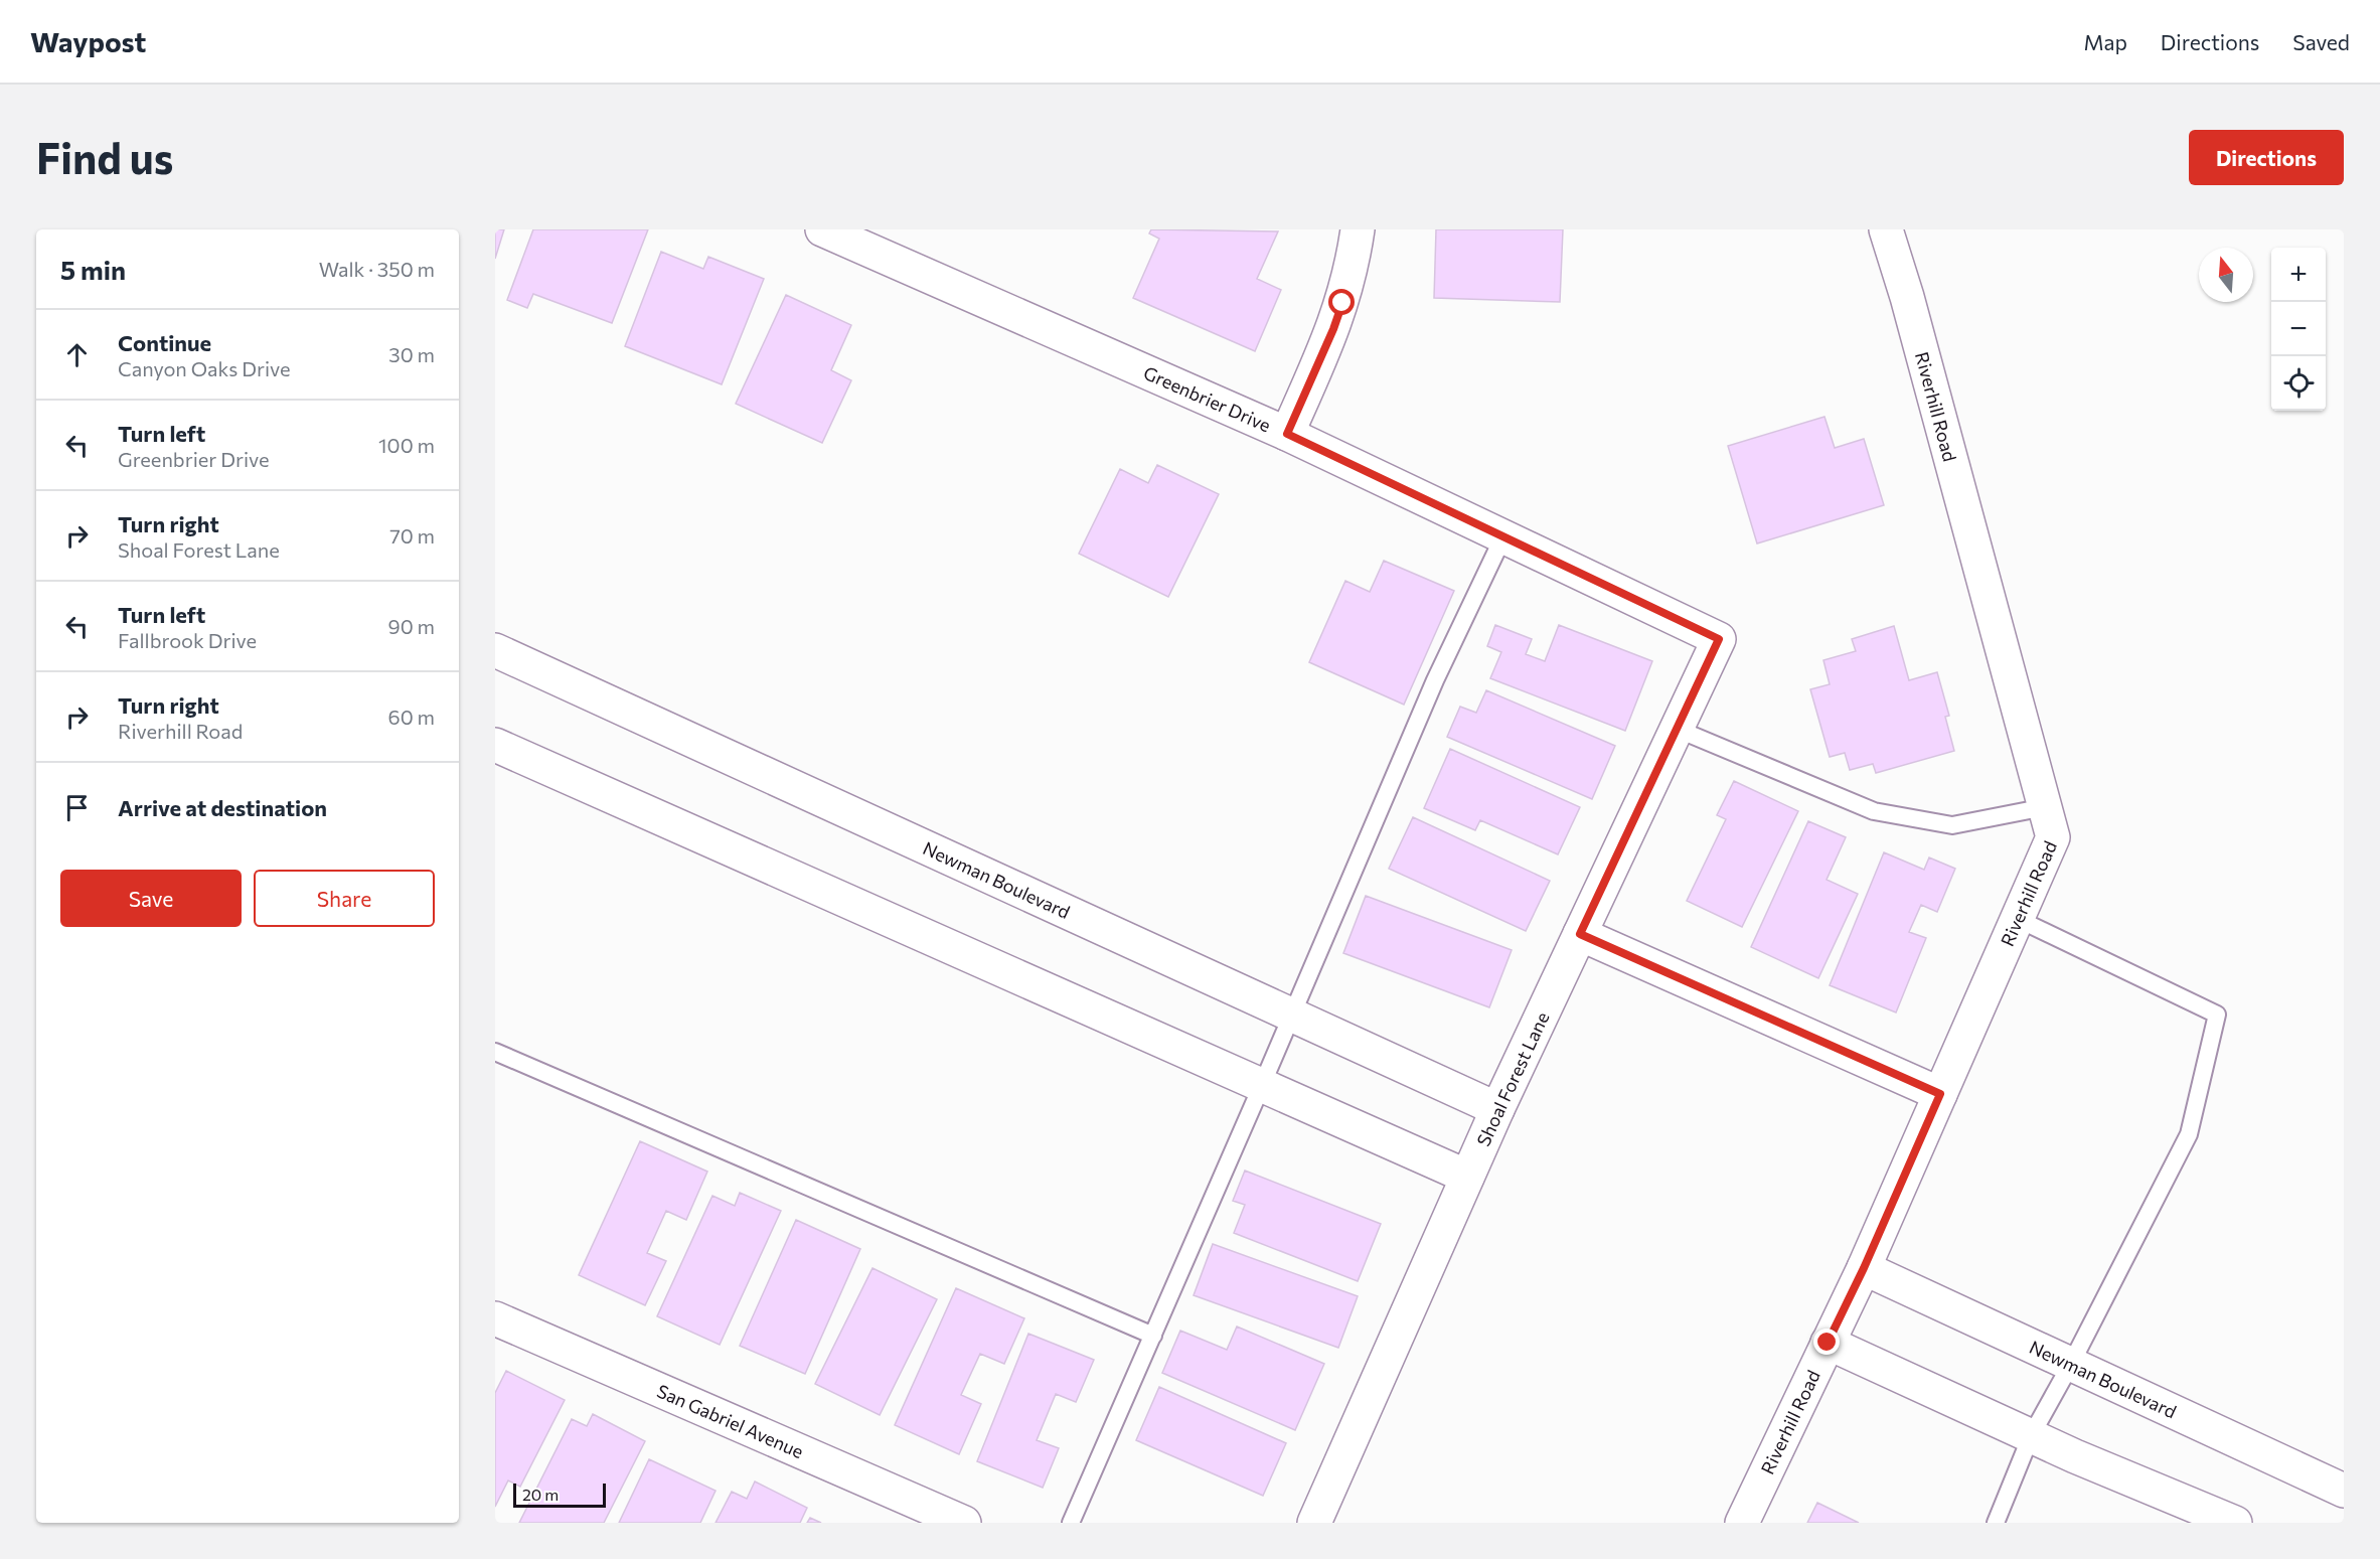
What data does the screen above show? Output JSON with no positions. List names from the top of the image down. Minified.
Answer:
{"streets":{"street":["Greenbrier Drive","Riverhill Road","Newman Boulevard","Shoal Forest Lane","San Gabriel Avenue"]},"crossings":[["Greenbrier Drive","Shoal Forest Lane"],["Riverhill Road","Newman Boulevard"],["Newman Boulevard","Shoal Forest Lane"]],"scale_bar":"20 m","north":"top","page":{"header":"Waypost","nav":["Map","Directions","Saved"],"buttons":["Directions",["Save","Share"]],"title":"Find us","heading":["5 min","Walk · 350 m"],"map_buttons":["+","−"],"list":[["Continue","Canyon Oaks Drive","30 m"],["Turn left","Greenbrier Drive","100 m"],["Turn right","Shoal Forest Lane","70 m"],["Turn left","Fallbrook Drive","90 m"],["Turn right","Riverhill Road","60 m"],"Arrive at destination"],"scale":"20 m"}}
